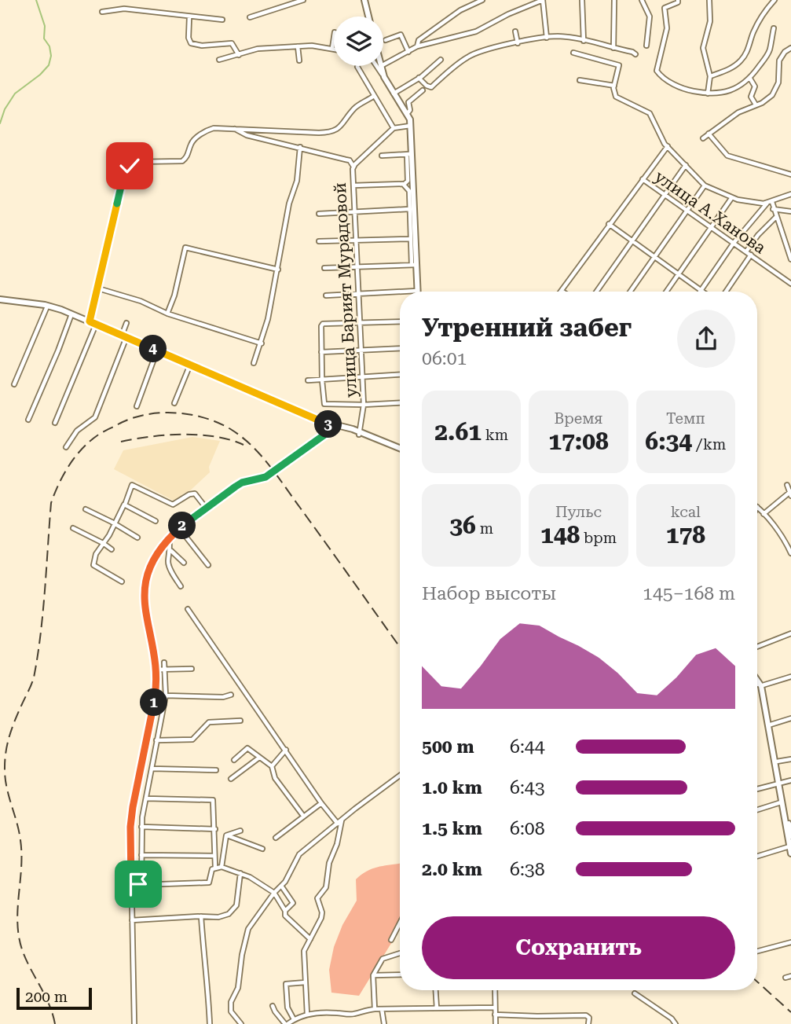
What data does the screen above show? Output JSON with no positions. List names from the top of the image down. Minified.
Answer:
{"streets":{"street":["улица А.Ханова","улица Барият Мурадовой"]},"scale_bar":"200 m","page":{"heading":["Утренний забег","06:01"],"pins":["4","3","2","1"],"stats":[["2.61 km"],["Время","17:08"],["Темп","6:34 /km"],["36 m"],["Пульс","148 bpm"],["kcal","178"]],"chart":["Набор высоты","145–168 m"],"list":[{"name":"500 m","note":"6:44"},{"name":"1.0 km","note":"6:43"},{"name":"1.5 km","note":"6:08"},{"name":"2.0 km","note":"6:38"}],"buttons":"Сохранить","scale":"200 m"}}
